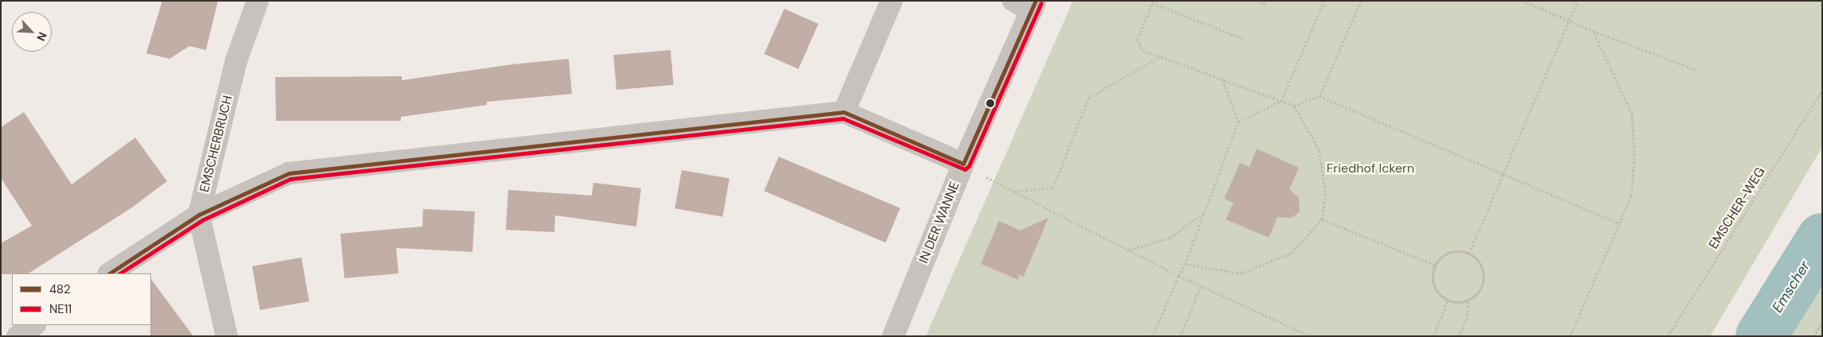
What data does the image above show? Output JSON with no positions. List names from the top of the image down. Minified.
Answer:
{"streets":{"street":["EMSCHERBRUCH","IN DER WANNE"],"path":["EMSCHER-WEG"]},"water":["Emscher"],"parks":["Friedhof Ickern"],"lines":["transit line 482","transit line NE11"],"legend":["482","NE11"],"north":"bottom right"}
